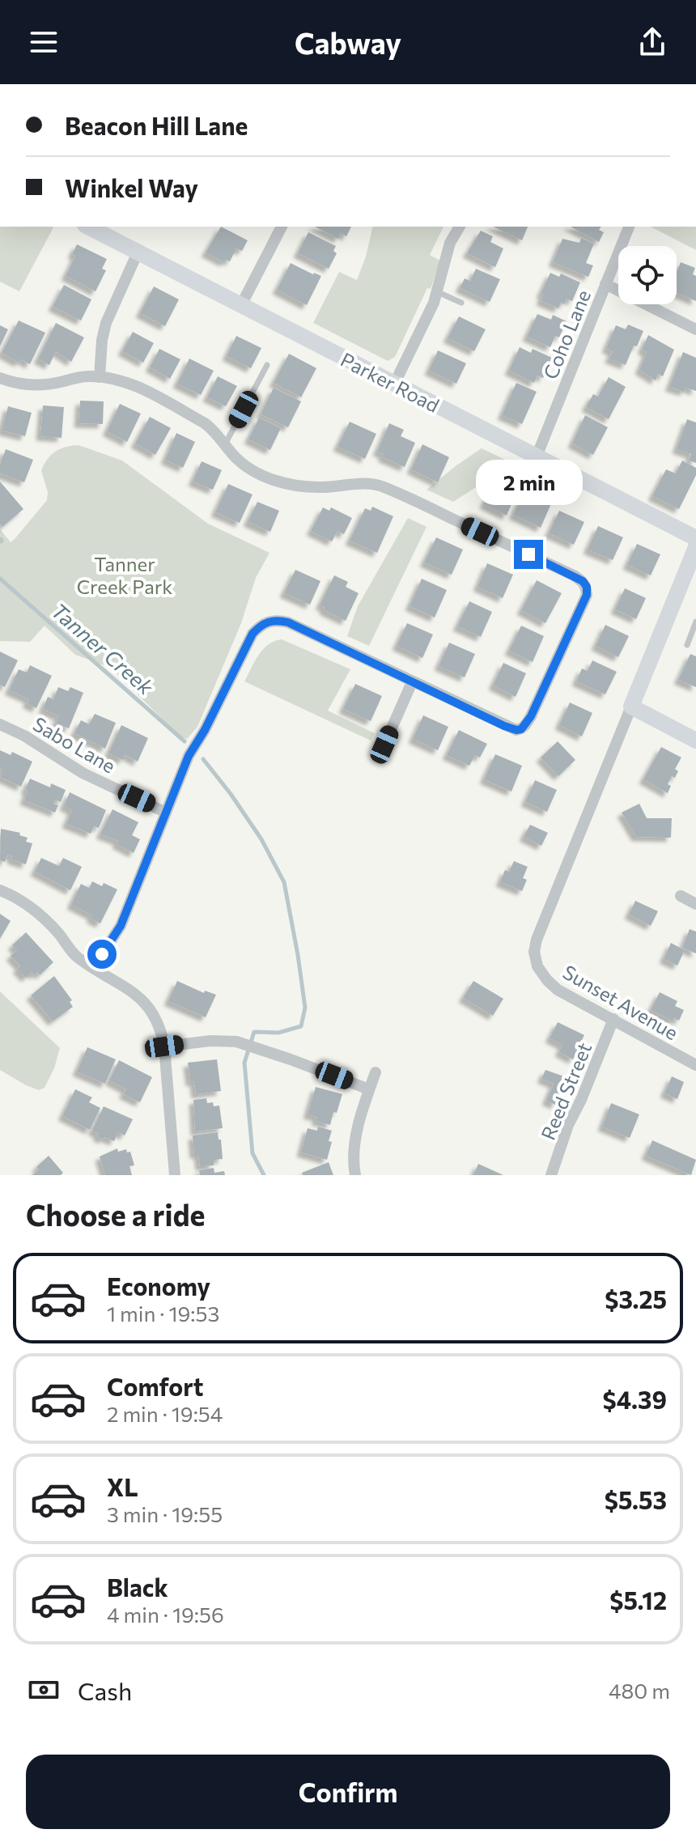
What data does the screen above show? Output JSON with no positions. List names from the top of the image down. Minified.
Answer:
{"streets":{"street":["Coho Lane","Parker Road","Sabo Lane","Sunset Avenue","Reed Street"]},"crossings":[["Coho Lane","Parker Road"],["Sunset Avenue","Reed Street"]],"water":["Tanner Creek"],"parks":["Tanner Creek Park"],"page":{"header":"Cabway","banner":["Beacon Hill Lane","Winkel Way"],"bubble":"2 min","heading":"Choose a ride","list":[{"name":"Economy","note":"1 min · 19:53","value":"$3.25"},{"name":"Comfort","note":"2 min · 19:54","value":"$4.39"},{"name":"XL","note":"3 min · 19:55","value":"$5.53"},{"name":"Black","note":"4 min · 19:56","value":"$5.12"}],"pay":["Cash","480 m"],"buttons":"Confirm"}}
